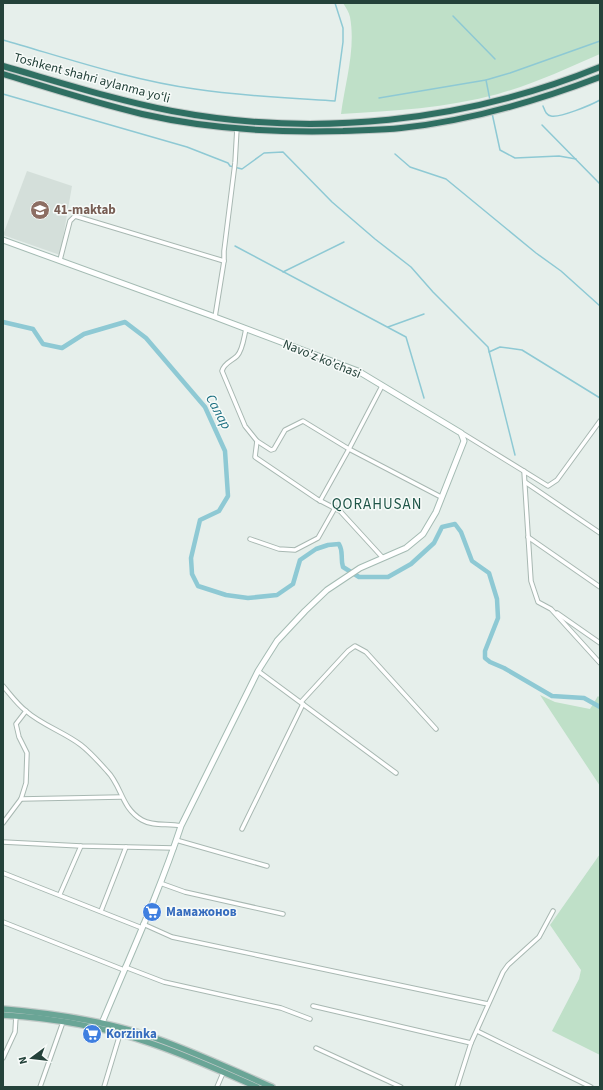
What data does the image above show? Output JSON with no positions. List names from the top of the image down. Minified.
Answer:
{"streets":{"highway":["Toshkent shahri aylanma yoʻli"],"street":["Navo'z ko'chasi"]},"districts":["QORAHUSAN"],"water":["Салар"],"places":{"school or university":["41-maktab"],"supermarket":["Мамажонов","Korzinka"]},"north":"left"}
